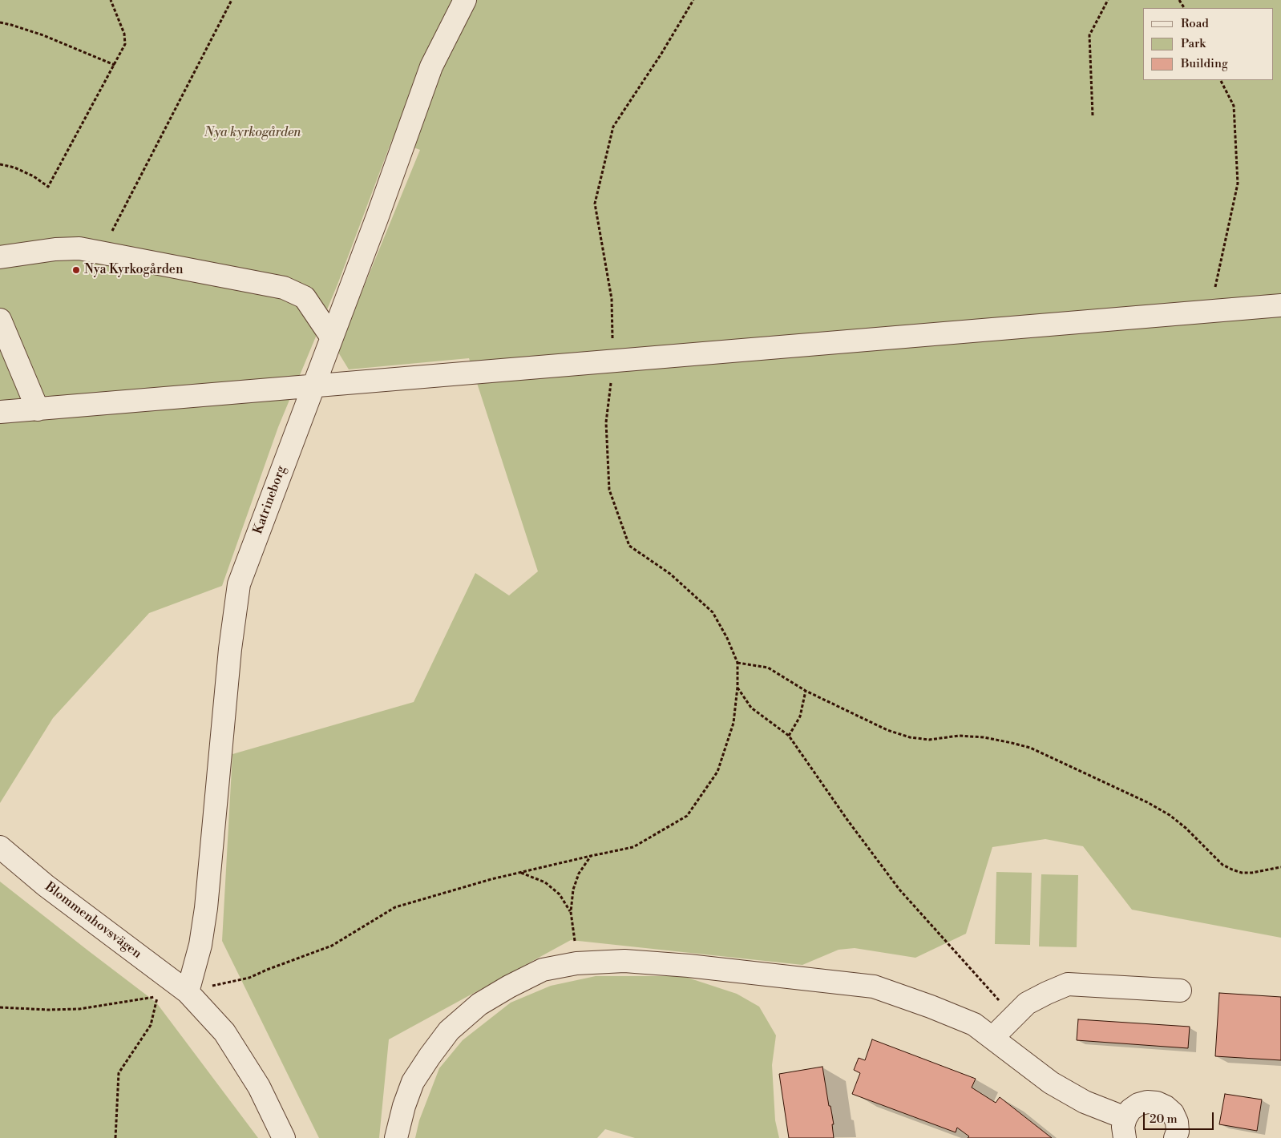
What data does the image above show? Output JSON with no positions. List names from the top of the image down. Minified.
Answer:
{"streets":{"street":["Katrineborg","Blommenhovsvägen"]},"crossings":[["Katrineborg","Blommenhovsvägen"]],"parks":["Nya kyrkogården"],"places":["Nya Kyrkogården"],"legend":["Road","Park","Building"],"scale_bar":"20 m"}
